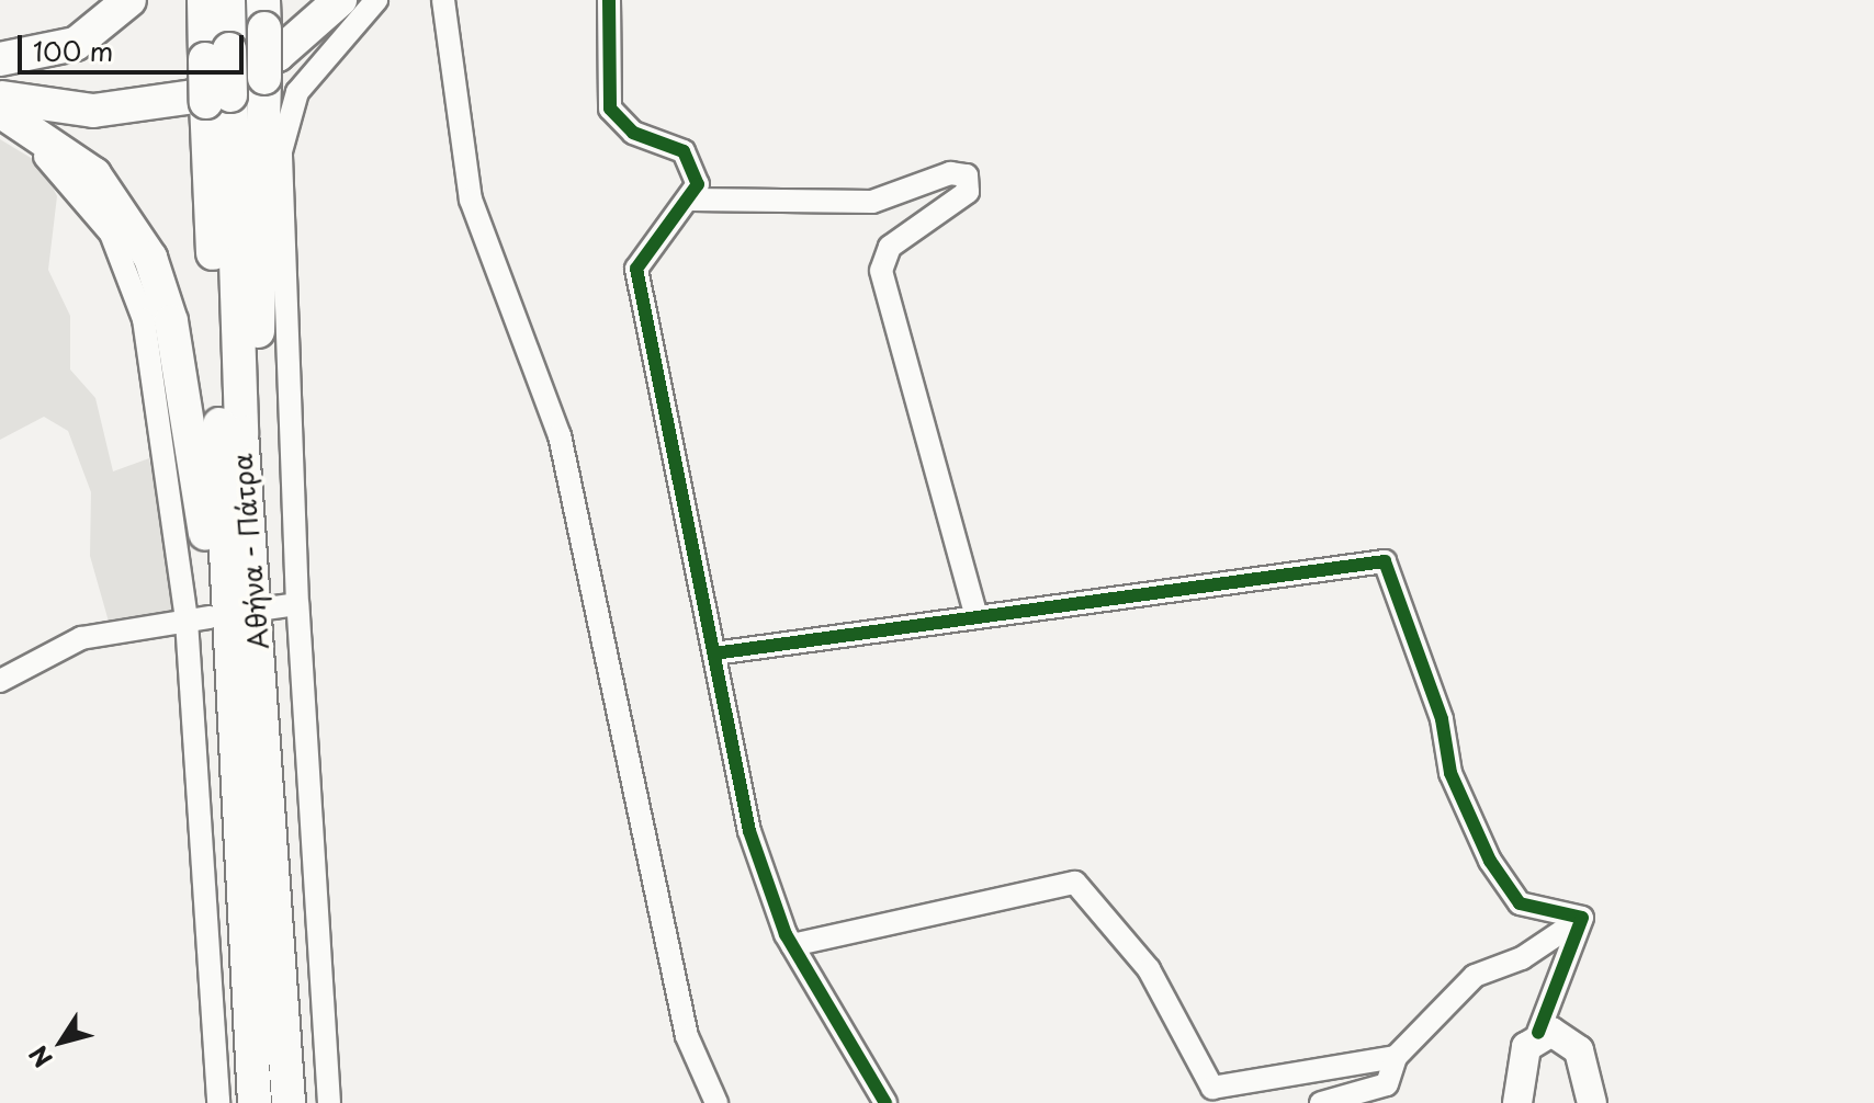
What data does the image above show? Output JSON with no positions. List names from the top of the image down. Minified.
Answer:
{"streets":{"highway":["Αθήνα - Πάτρα"]},"scale_bar":"100 m","north":"bottom left"}
